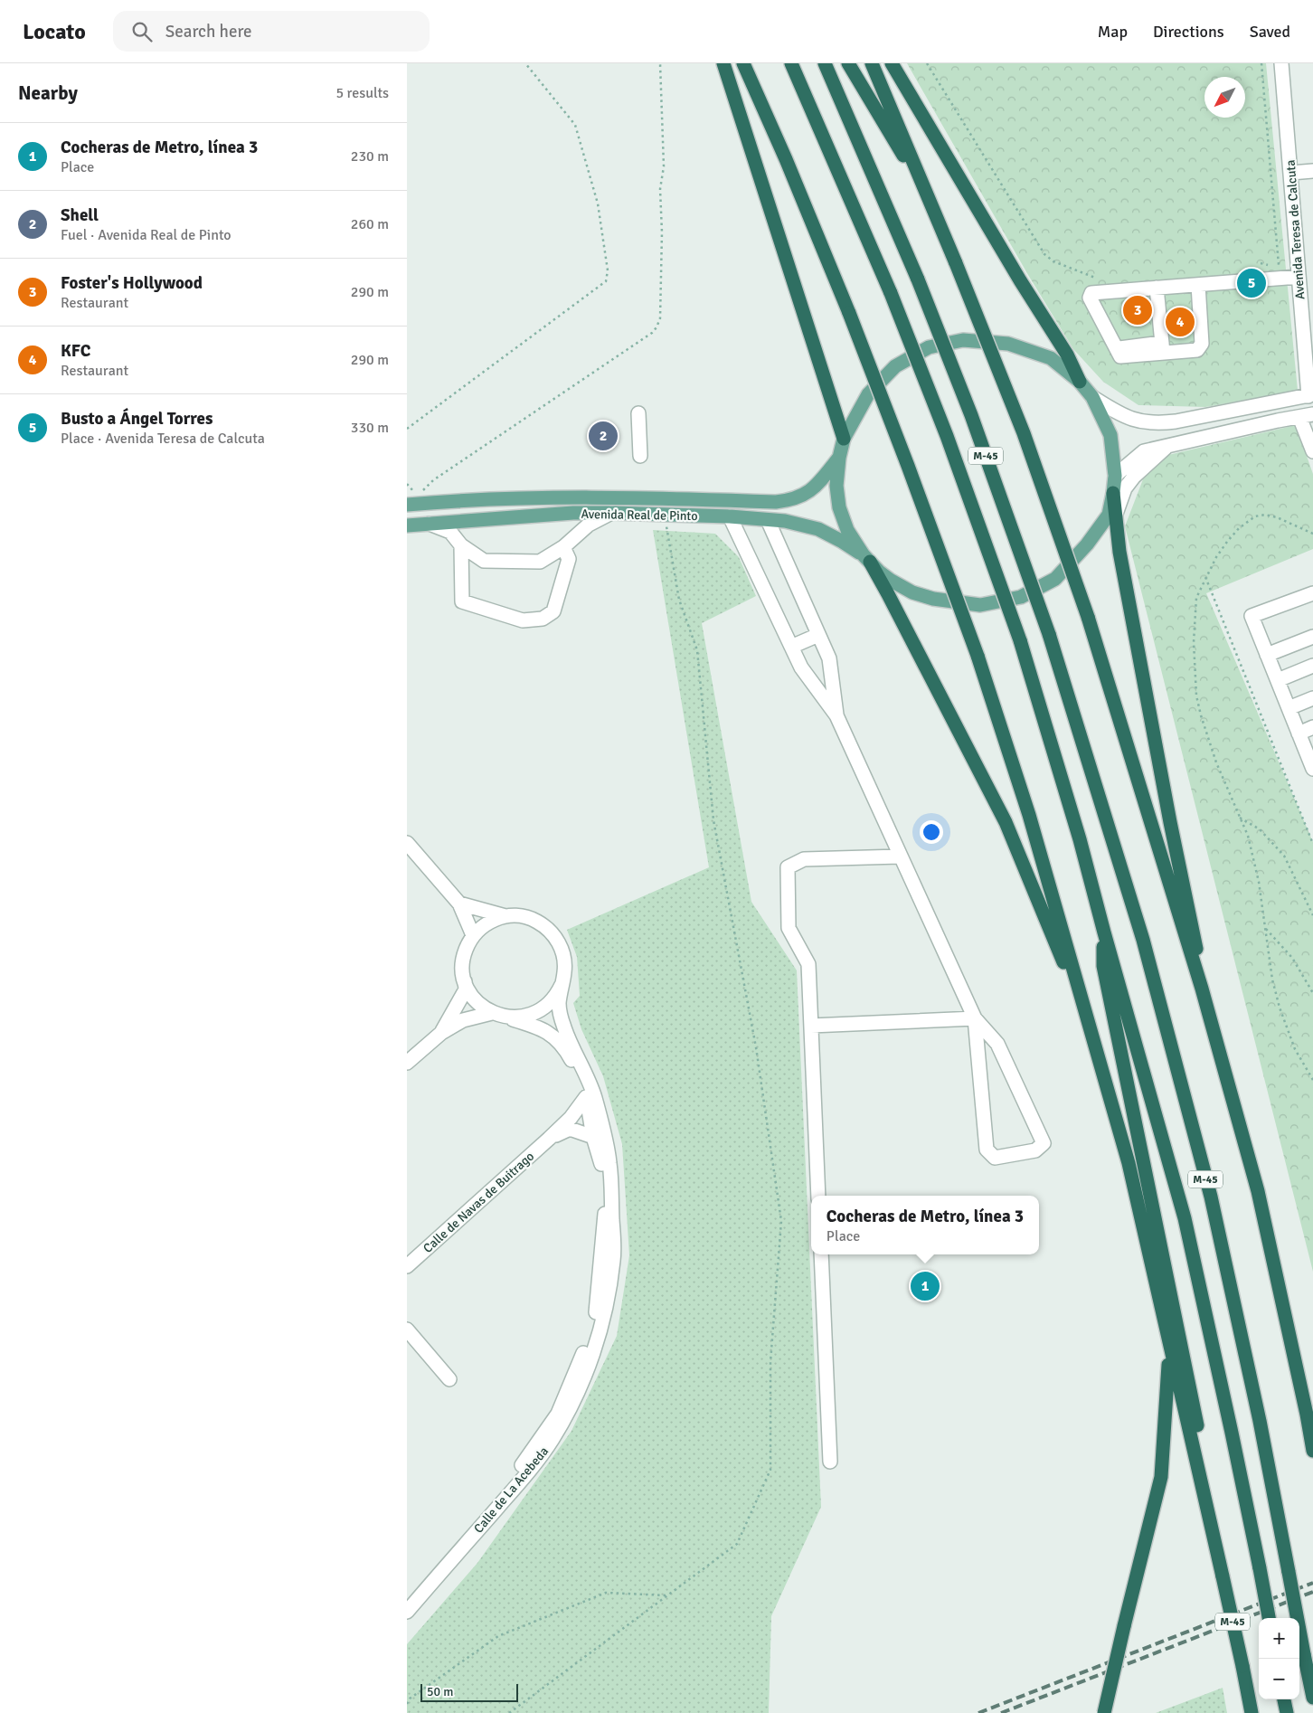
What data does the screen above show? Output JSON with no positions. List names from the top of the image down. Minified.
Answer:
{"streets":{"highway":["M-45"],"main road":["Avenida Real de Pinto"],"street":["Avenida Teresa de Calcuta","Calle de Navas de Buitrago","Calle de La Acebeda"]},"crossings":[["Calle de Navas de Buitrago","Calle de La Acebeda"]],"scale_bar":"50 m","north":"bottom left","page":{"header":"Locato","search":"Search here","nav":["Map","Directions","Saved"],"heading":["Nearby","5 results"],"list":[{"mark":"1","name":"Cocheras de Metro, línea 3","note":"Place","value":"230 m"},{"mark":"2","name":"Shell","note":"Fuel · Avenida Real de Pinto","value":"260 m"},{"mark":"3","name":"Foster's Hollywood","note":"Restaurant","value":"290 m"},{"mark":"4","name":"KFC","note":"Restaurant","value":"290 m"},{"mark":"5","name":"Busto a Ángel Torres","note":"Place · Avenida Teresa de Calcuta","value":"330 m"}],"pins":["5","3","4","2","1"],"popup":["Cocheras de Metro, línea 3","Place"],"map_buttons":["+","−"],"scale":"50 m"}}
